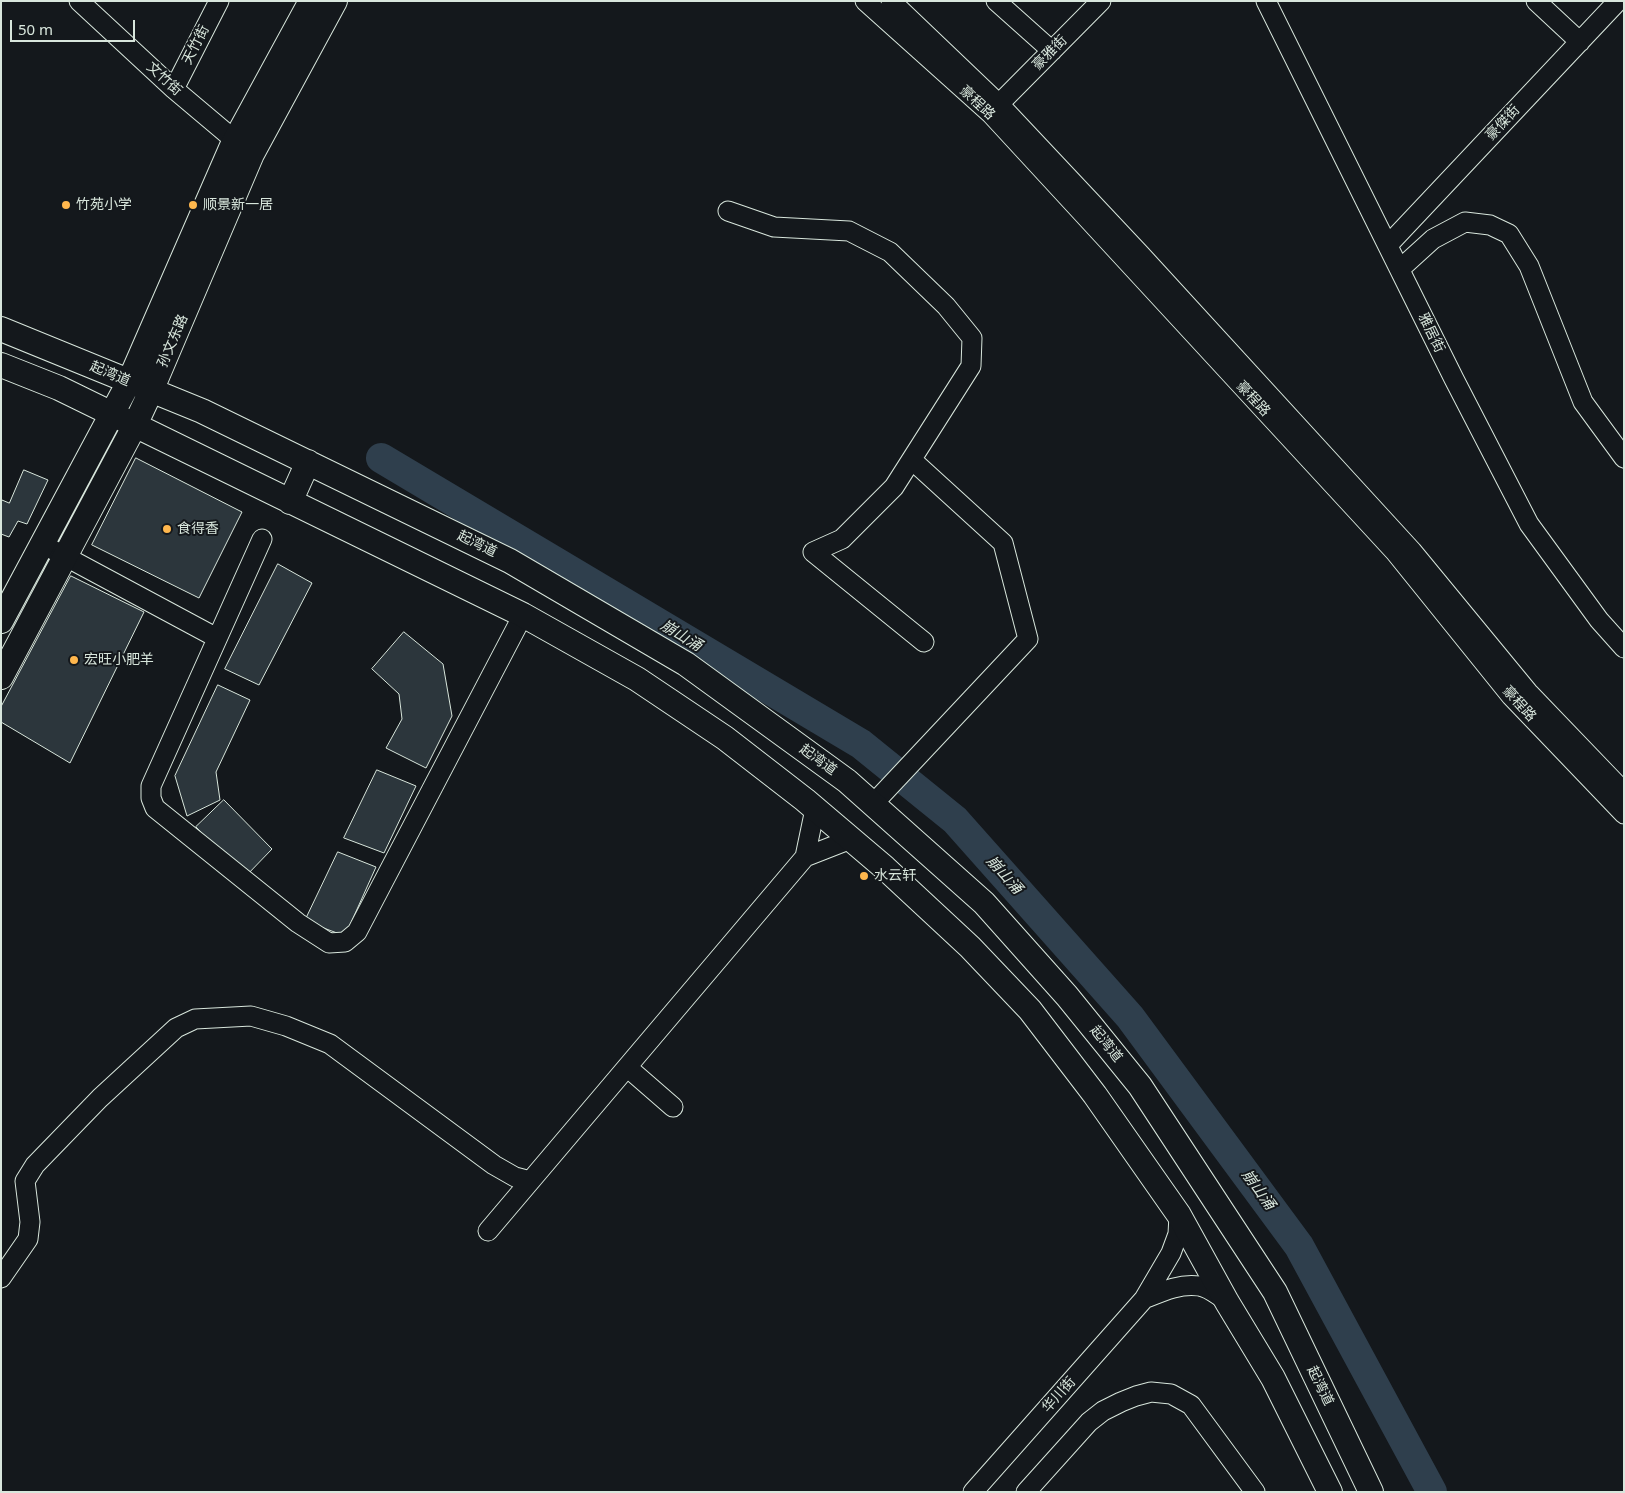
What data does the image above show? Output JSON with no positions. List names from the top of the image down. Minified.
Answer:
{"streets":{"main road":["孙文东路","起湾道"],"street":["天竹街","豪雅街","文竹街","豪程路","豪傑街","雅居街","华川街"]},"crossings":[["天竹街","文竹街"],["豪雅街","豪程路"],["文竹街","孙文东路"],["豪傑街","雅居街"],["孙文东路","起湾道"]],"water":["崩山涌"],"places":["竹苑小学","顺景新一居","食得香","宏旺小肥羊","水云轩"],"scale_bar":"50 m"}
